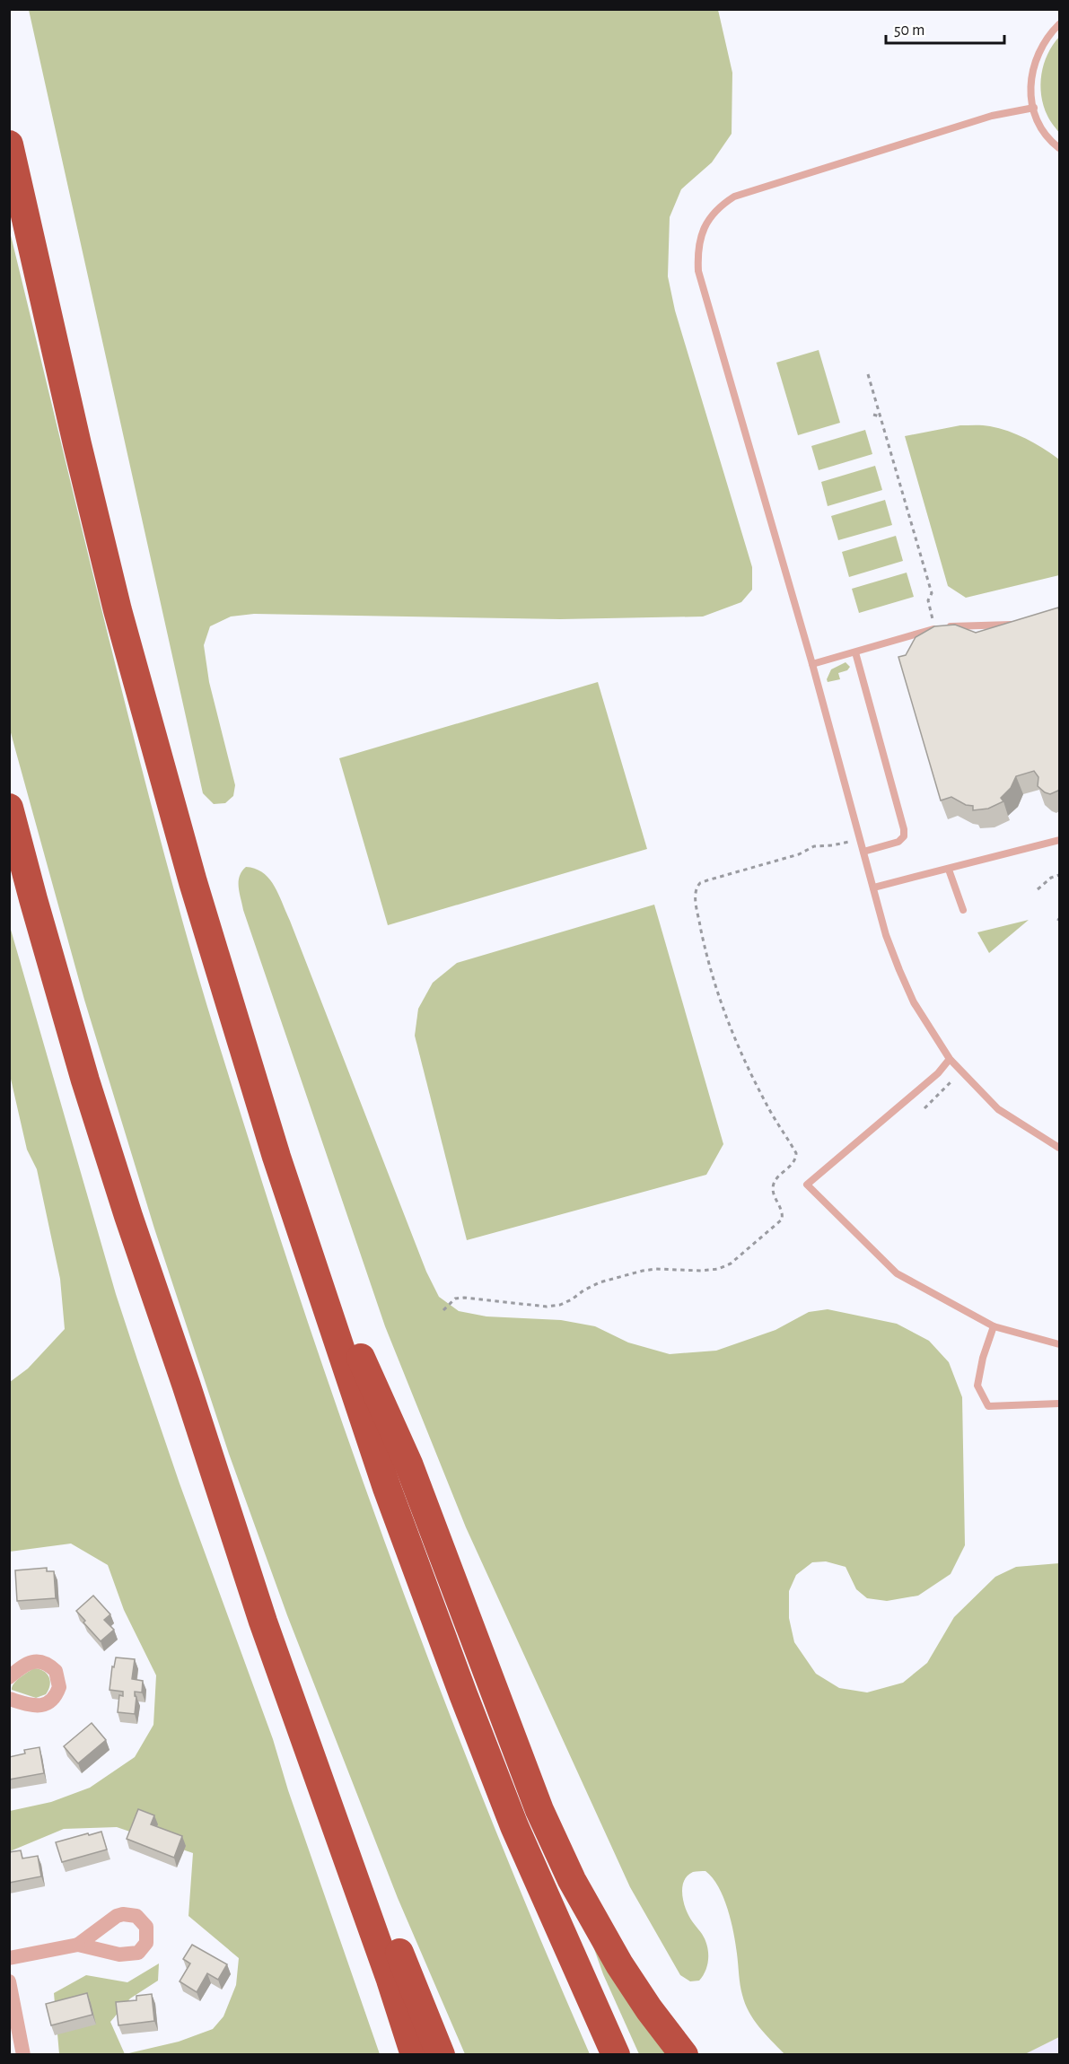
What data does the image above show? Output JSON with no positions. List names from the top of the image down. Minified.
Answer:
{"scale_bar":"50 m"}
